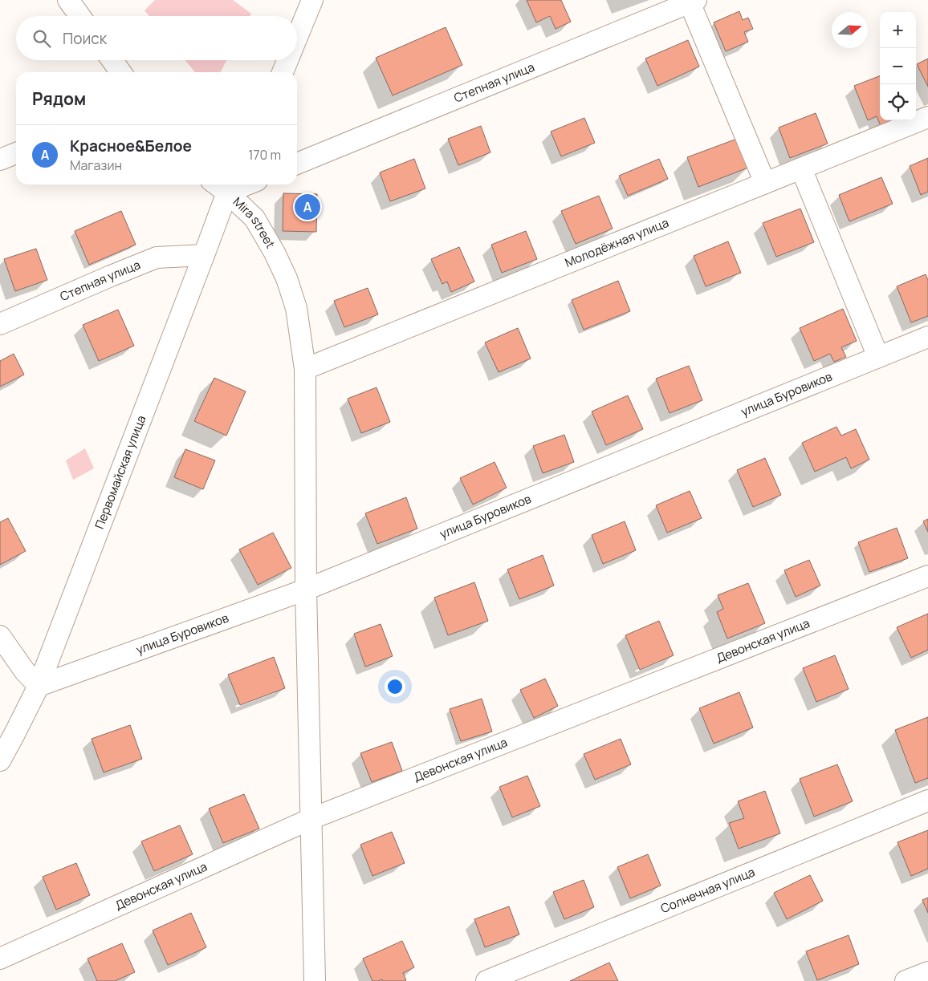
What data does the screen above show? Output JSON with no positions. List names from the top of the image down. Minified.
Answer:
{"streets":{"street":["Степная улица","Mira street","Молодёжная улица","улица Буровиков","Первомайская улица","Девонская улица","Солнечная улица"]},"crossings":[["Степная улица","Первомайская улица"],["Mira street","Молодёжная улица"],["Mira street","улица Буровиков"],["Mira street","Первомайская улица"],["Mira street","Девонская улица"],["улица Буровиков","Первомайская улица"]],"north":"right","page":{"map_buttons":["+","−"],"search":"Поиск","heading":"Рядом","list":[{"mark":"A","name":"Красное&Белое","note":"Магазин","value":"170 m"}],"pins":"A"}}
